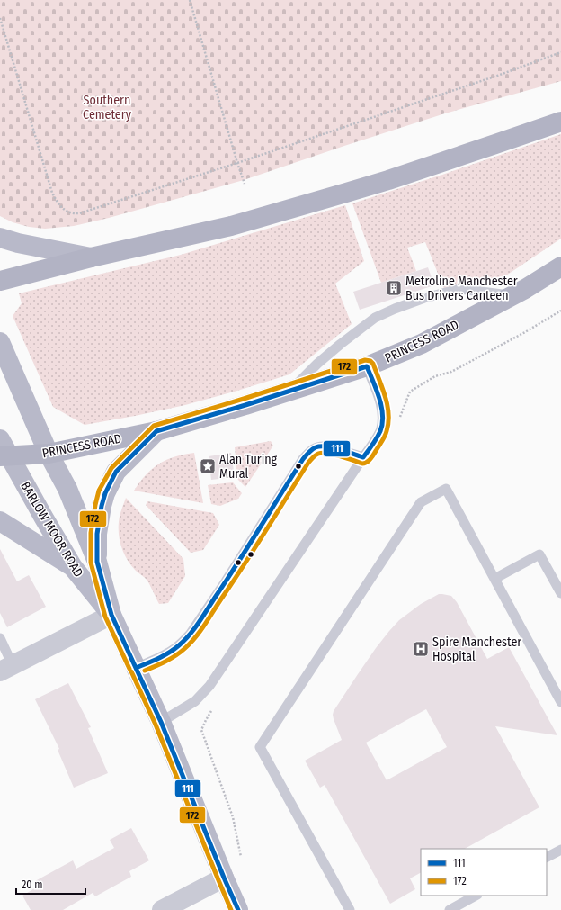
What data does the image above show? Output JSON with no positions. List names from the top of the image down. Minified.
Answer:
{"streets":{"highway":["PRINCESS ROAD"],"main road":["BARLOW MOOR ROAD"]},"crossings":[["PRINCESS ROAD","BARLOW MOOR ROAD"]],"parks":["Southern Cemetery"],"places":{"building":["Metroline Manchester Bus Drivers Canteen"],"place":["Alan Turing Mural"],"hospital":["Spire Manchester Hospital"]},"lines":["transit line 172","transit line 111"],"legend":["111","172"],"scale_bar":"20 m"}
